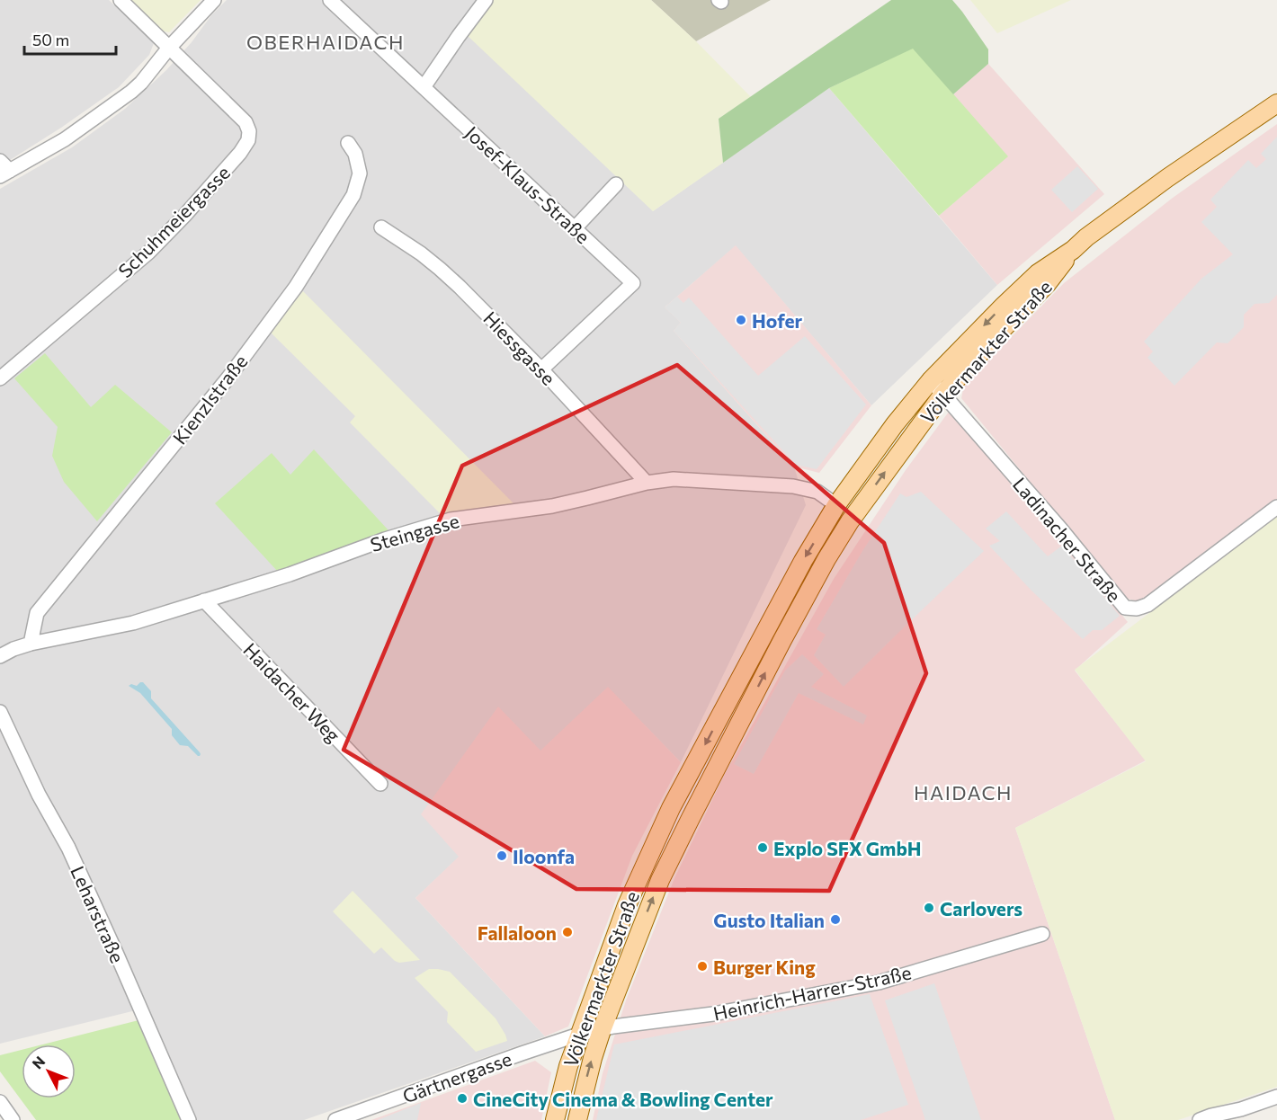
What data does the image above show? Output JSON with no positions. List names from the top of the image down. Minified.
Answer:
{"streets":{"main road":["Völkermarkter Straße"],"street":["Josef-Klaus-Straße","Schuhmeiergasse","Hiessgasse","Kienzlstraße","Steingasse","Ladinacher Straße","Haidacher Weg","Leharstraße","Heinrich-Harrer-Straße","Gärtnergasse"]},"crossings":[["Josef-Klaus-Straße","Hiessgasse"],["Hiessgasse","Steingasse"],["Völkermarkter Straße","Steingasse"],["Völkermarkter Straße","Ladinacher Straße"],["Völkermarkter Straße","Heinrich-Harrer-Straße"],["Völkermarkter Straße","Gärtnergasse"],["Kienzlstraße","Steingasse"],["Steingasse","Haidacher Weg"],["Heinrich-Harrer-Straße","Gärtnergasse"]],"districts":["OBERHAIDACH","HAIDACH"],"places":["Hofer","Explo SFX GmbH","Iloonfa","Carlovers","Gusto Italian","Fallaloon","Burger King","CineCity Cinema & Bowling Center"],"scale_bar":"50 m","north":"top left"}
